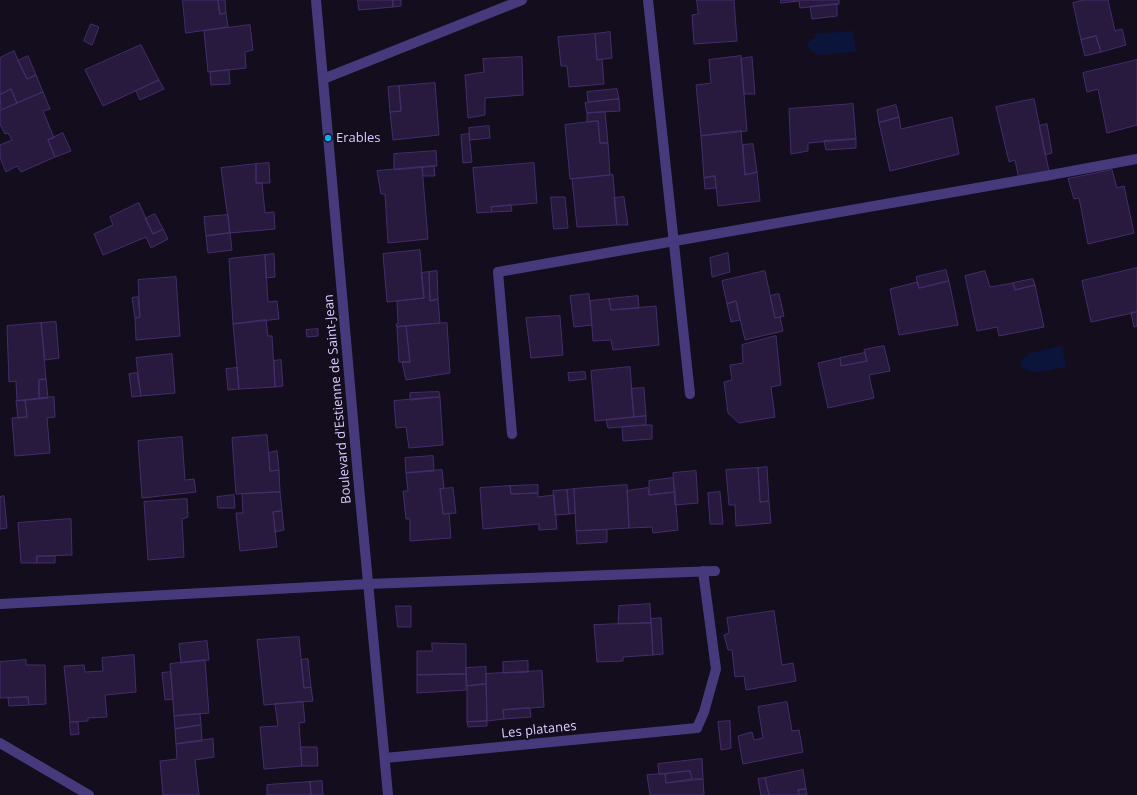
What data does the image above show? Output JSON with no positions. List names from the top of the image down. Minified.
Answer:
{"streets":{"street":["Boulevard d'Estienne de Saint-Jean","Les platanes"]},"crossings":[["Boulevard d'Estienne de Saint-Jean","Les platanes"]],"places":["Erables"]}
